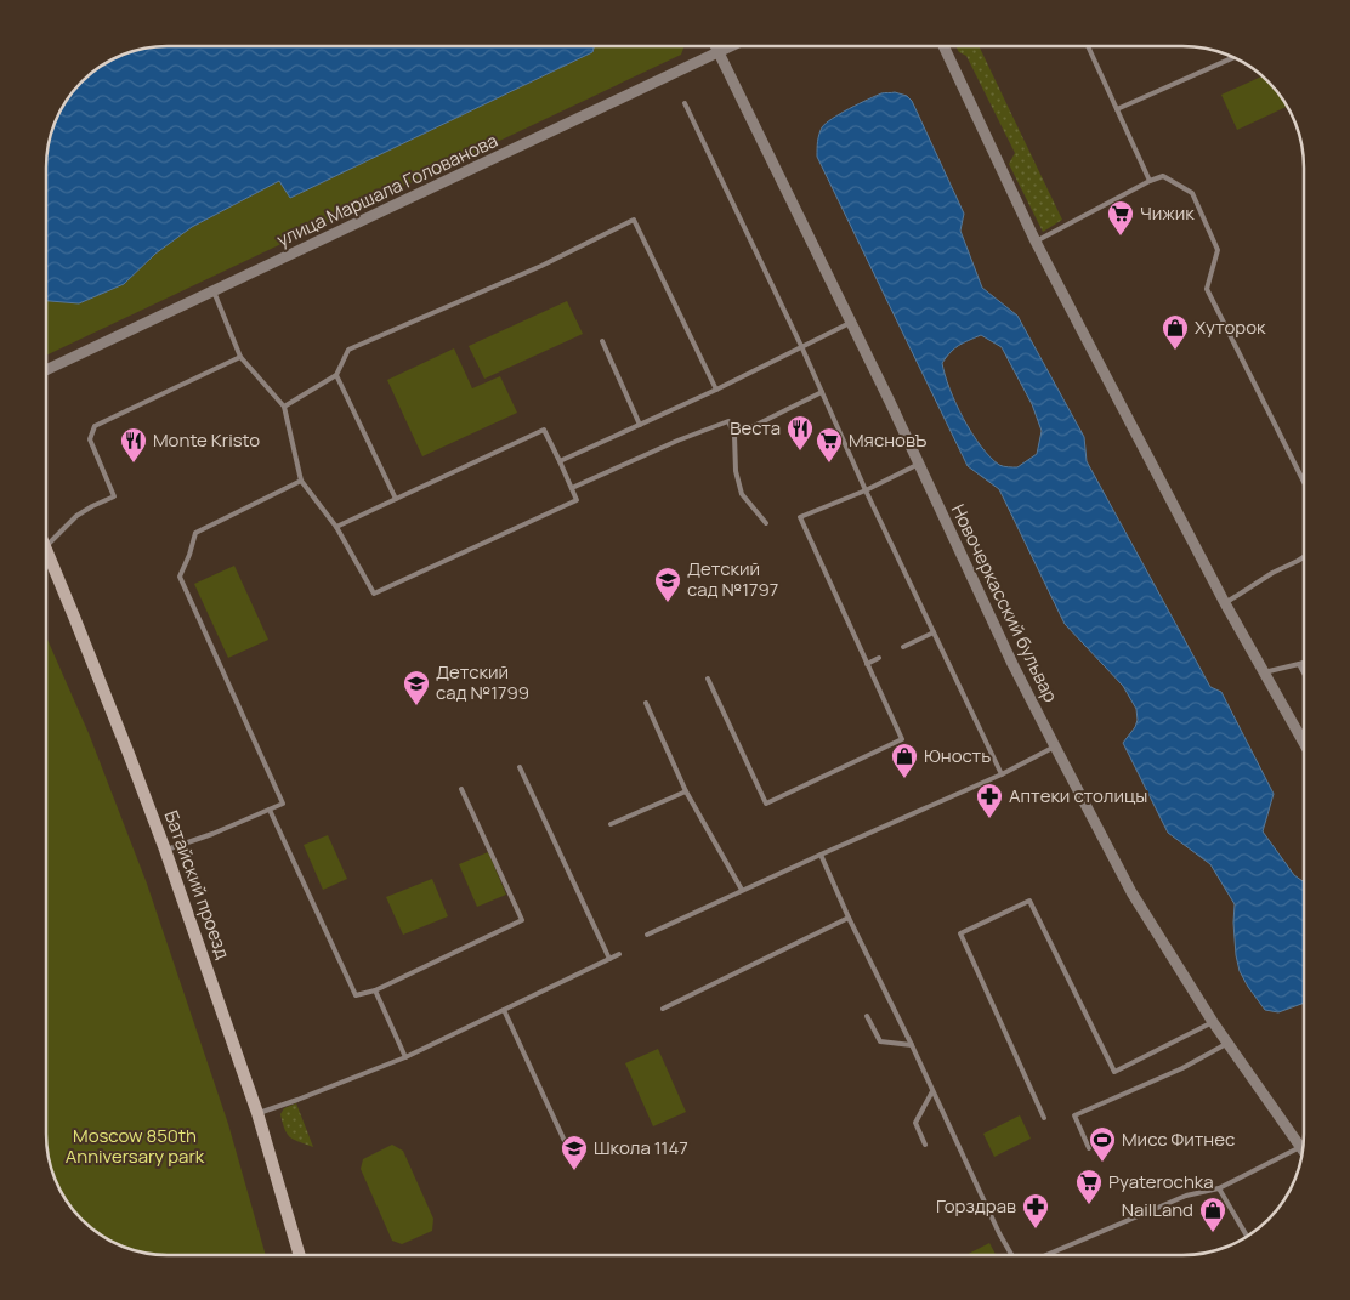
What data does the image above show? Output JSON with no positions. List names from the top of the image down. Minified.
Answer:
{"streets":{"main road":["Батайский проезд"],"street":["улица Маршала Голованова","Новочеркасский бульвар"]},"crossings":[["улица Маршала Голованова","Новочеркасский бульвар"]],"parks":["Moscow 850th Anniversary park"],"places":{"supermarket":["Чижик","МясновЪ","Pyaterochka"],"shop":["Хуторок","Юность","NailLand"],"restaurant":["Веста","Monte Kristo"],"school or university":["Детский сад №1797","Детский сад №1799","Школа 1147"],"pharmacy":["Аптеки столицы","Горздрав"],"sports":["Мисс Фитнес"]}}
